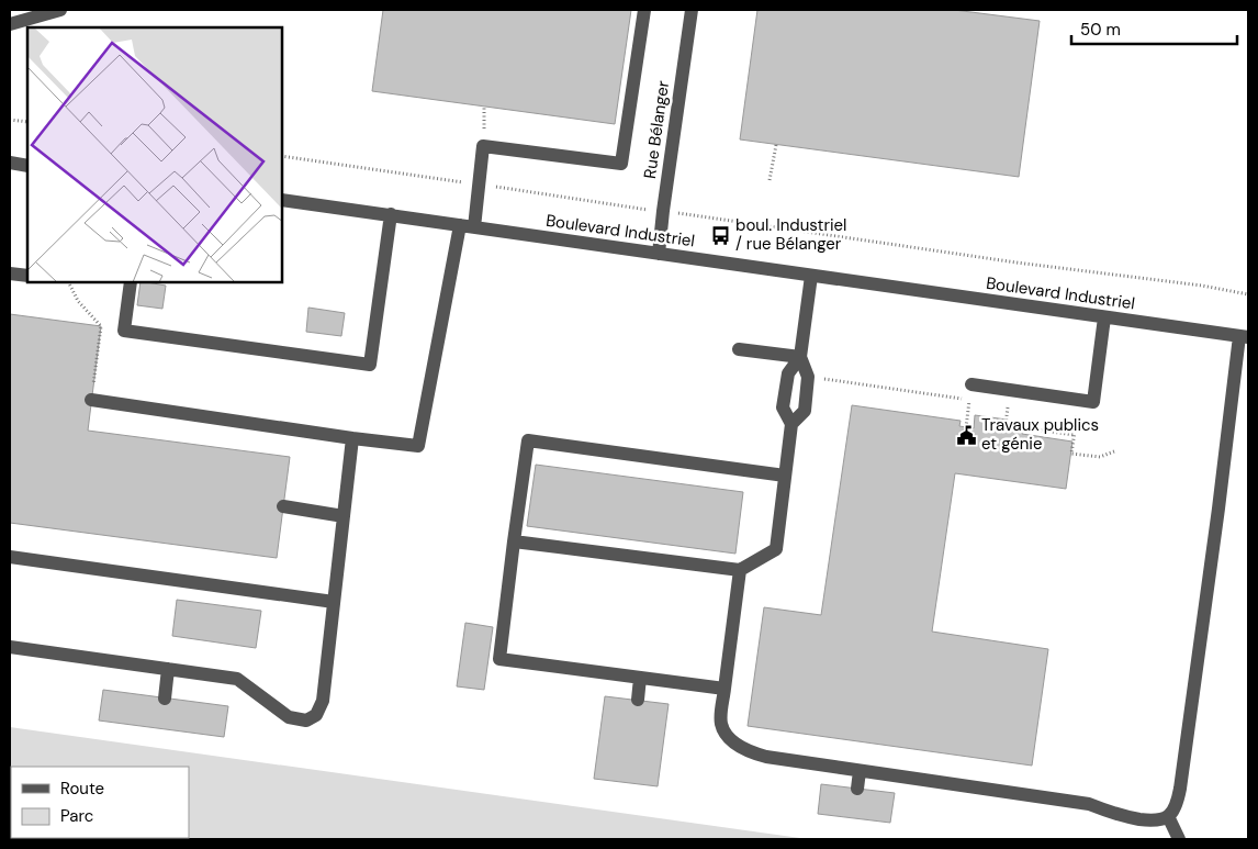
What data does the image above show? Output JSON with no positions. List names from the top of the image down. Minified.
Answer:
{"streets":{"street":["Rue Bélanger","Boulevard Industriel"]},"crossings":[["Rue Bélanger","Boulevard Industriel"]],"places":{"bus stop":["boul. Industriel / rue Bélanger"],"public building":["Travaux publics et génie"]},"legend":["Route","Parc"],"scale_bar":"50 m"}
